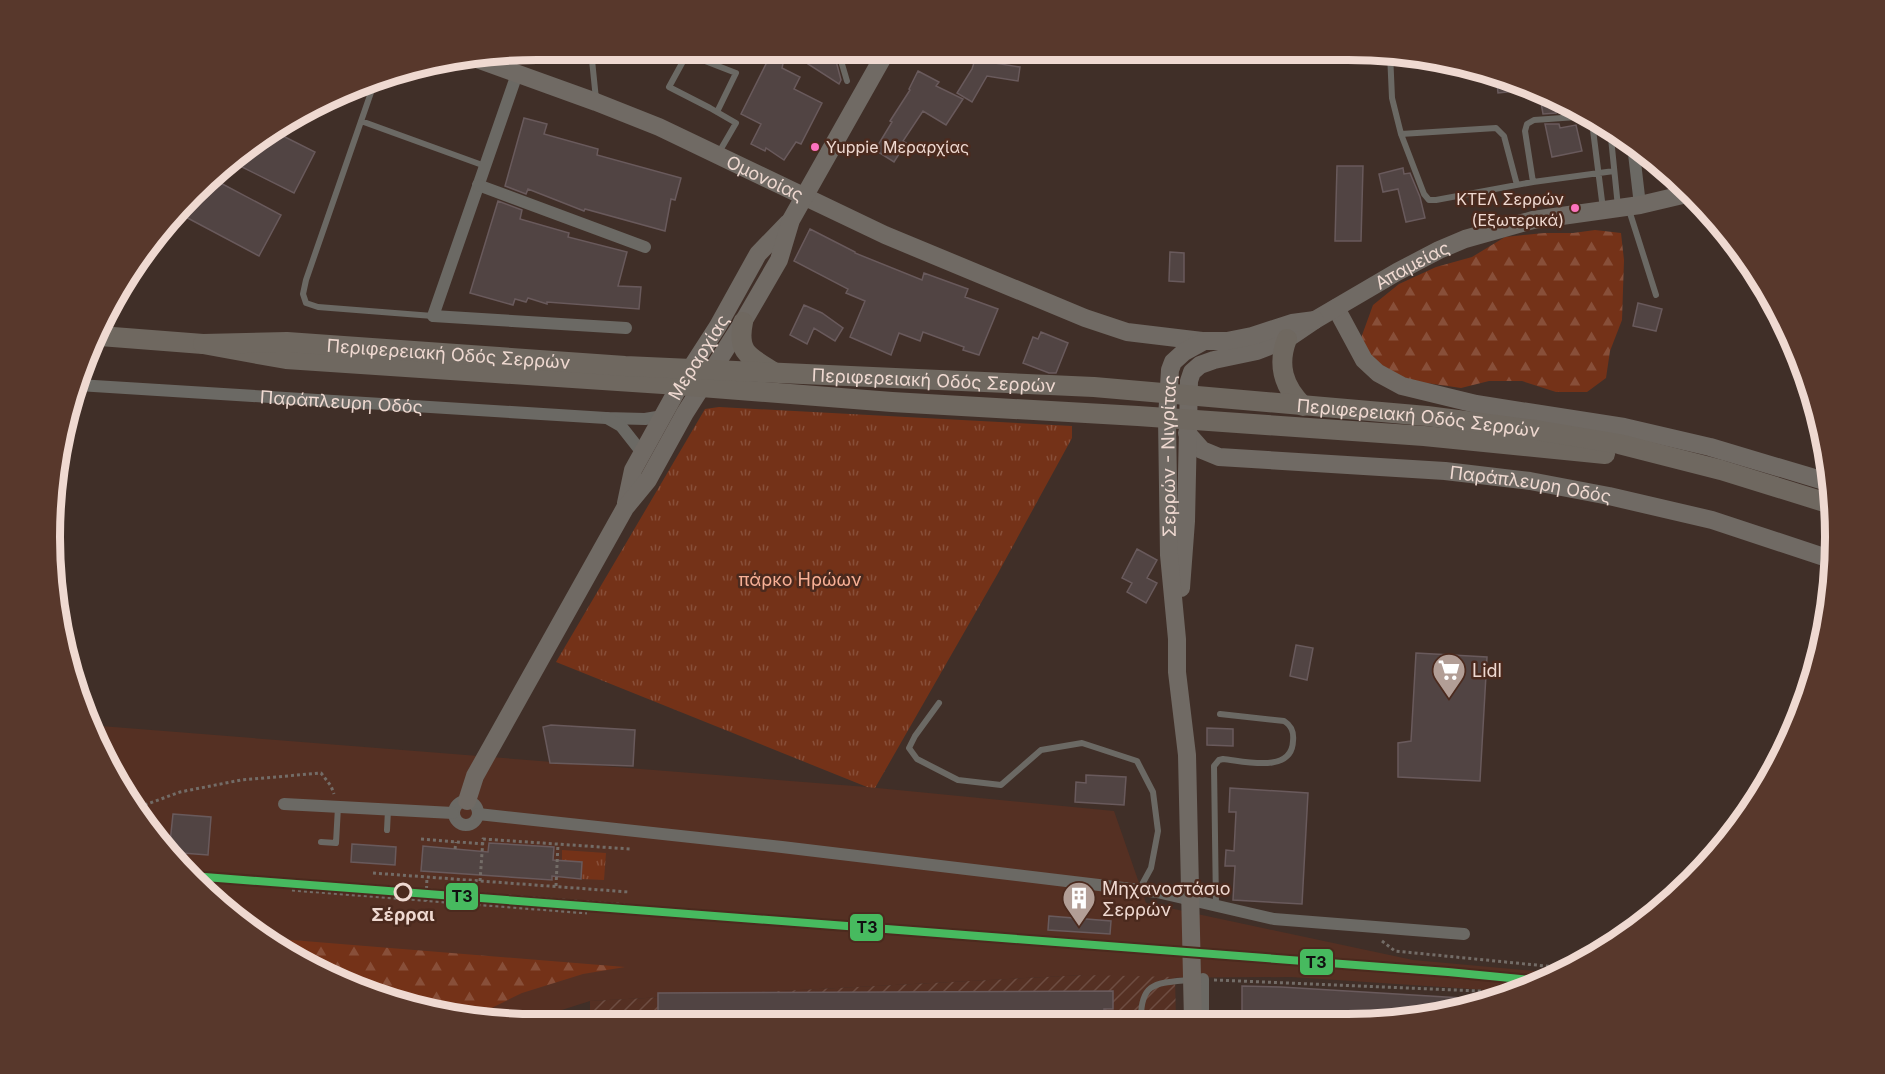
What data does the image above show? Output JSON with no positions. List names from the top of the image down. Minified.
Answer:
{"streets":{"main road":["Ομονοίας","Απαμείας","Περιφερειακή Οδός Σερρών","Μεραρχίας","Παράπλευρη Οδός","Σερρών - Νιγρίτας"]},"crossings":[["Ομονοίας","Μεραρχίας"],["Ομονοίας","Σερρών - Νιγρίτας"],["Απαμείας","Σερρών - Νιγρίτας"],["Περιφερειακή Οδός Σερρών","Μεραρχίας"],["Περιφερειακή Οδός Σερρών","Σερρών - Νιγρίτας"],["Μεραρχίας","Παράπλευρη Οδός"]],"parks":["πάρκο Ηρώων"],"places":{"other":["Yuppie Μεραρχίας","ΚΤΕΛ Σερρών (Εξωτερικά)","Σέρραι"],"supermarket":["Lidl"],"building":["Μηχανοστάσιο Σερρών"]},"lines":["transit line T3"]}
